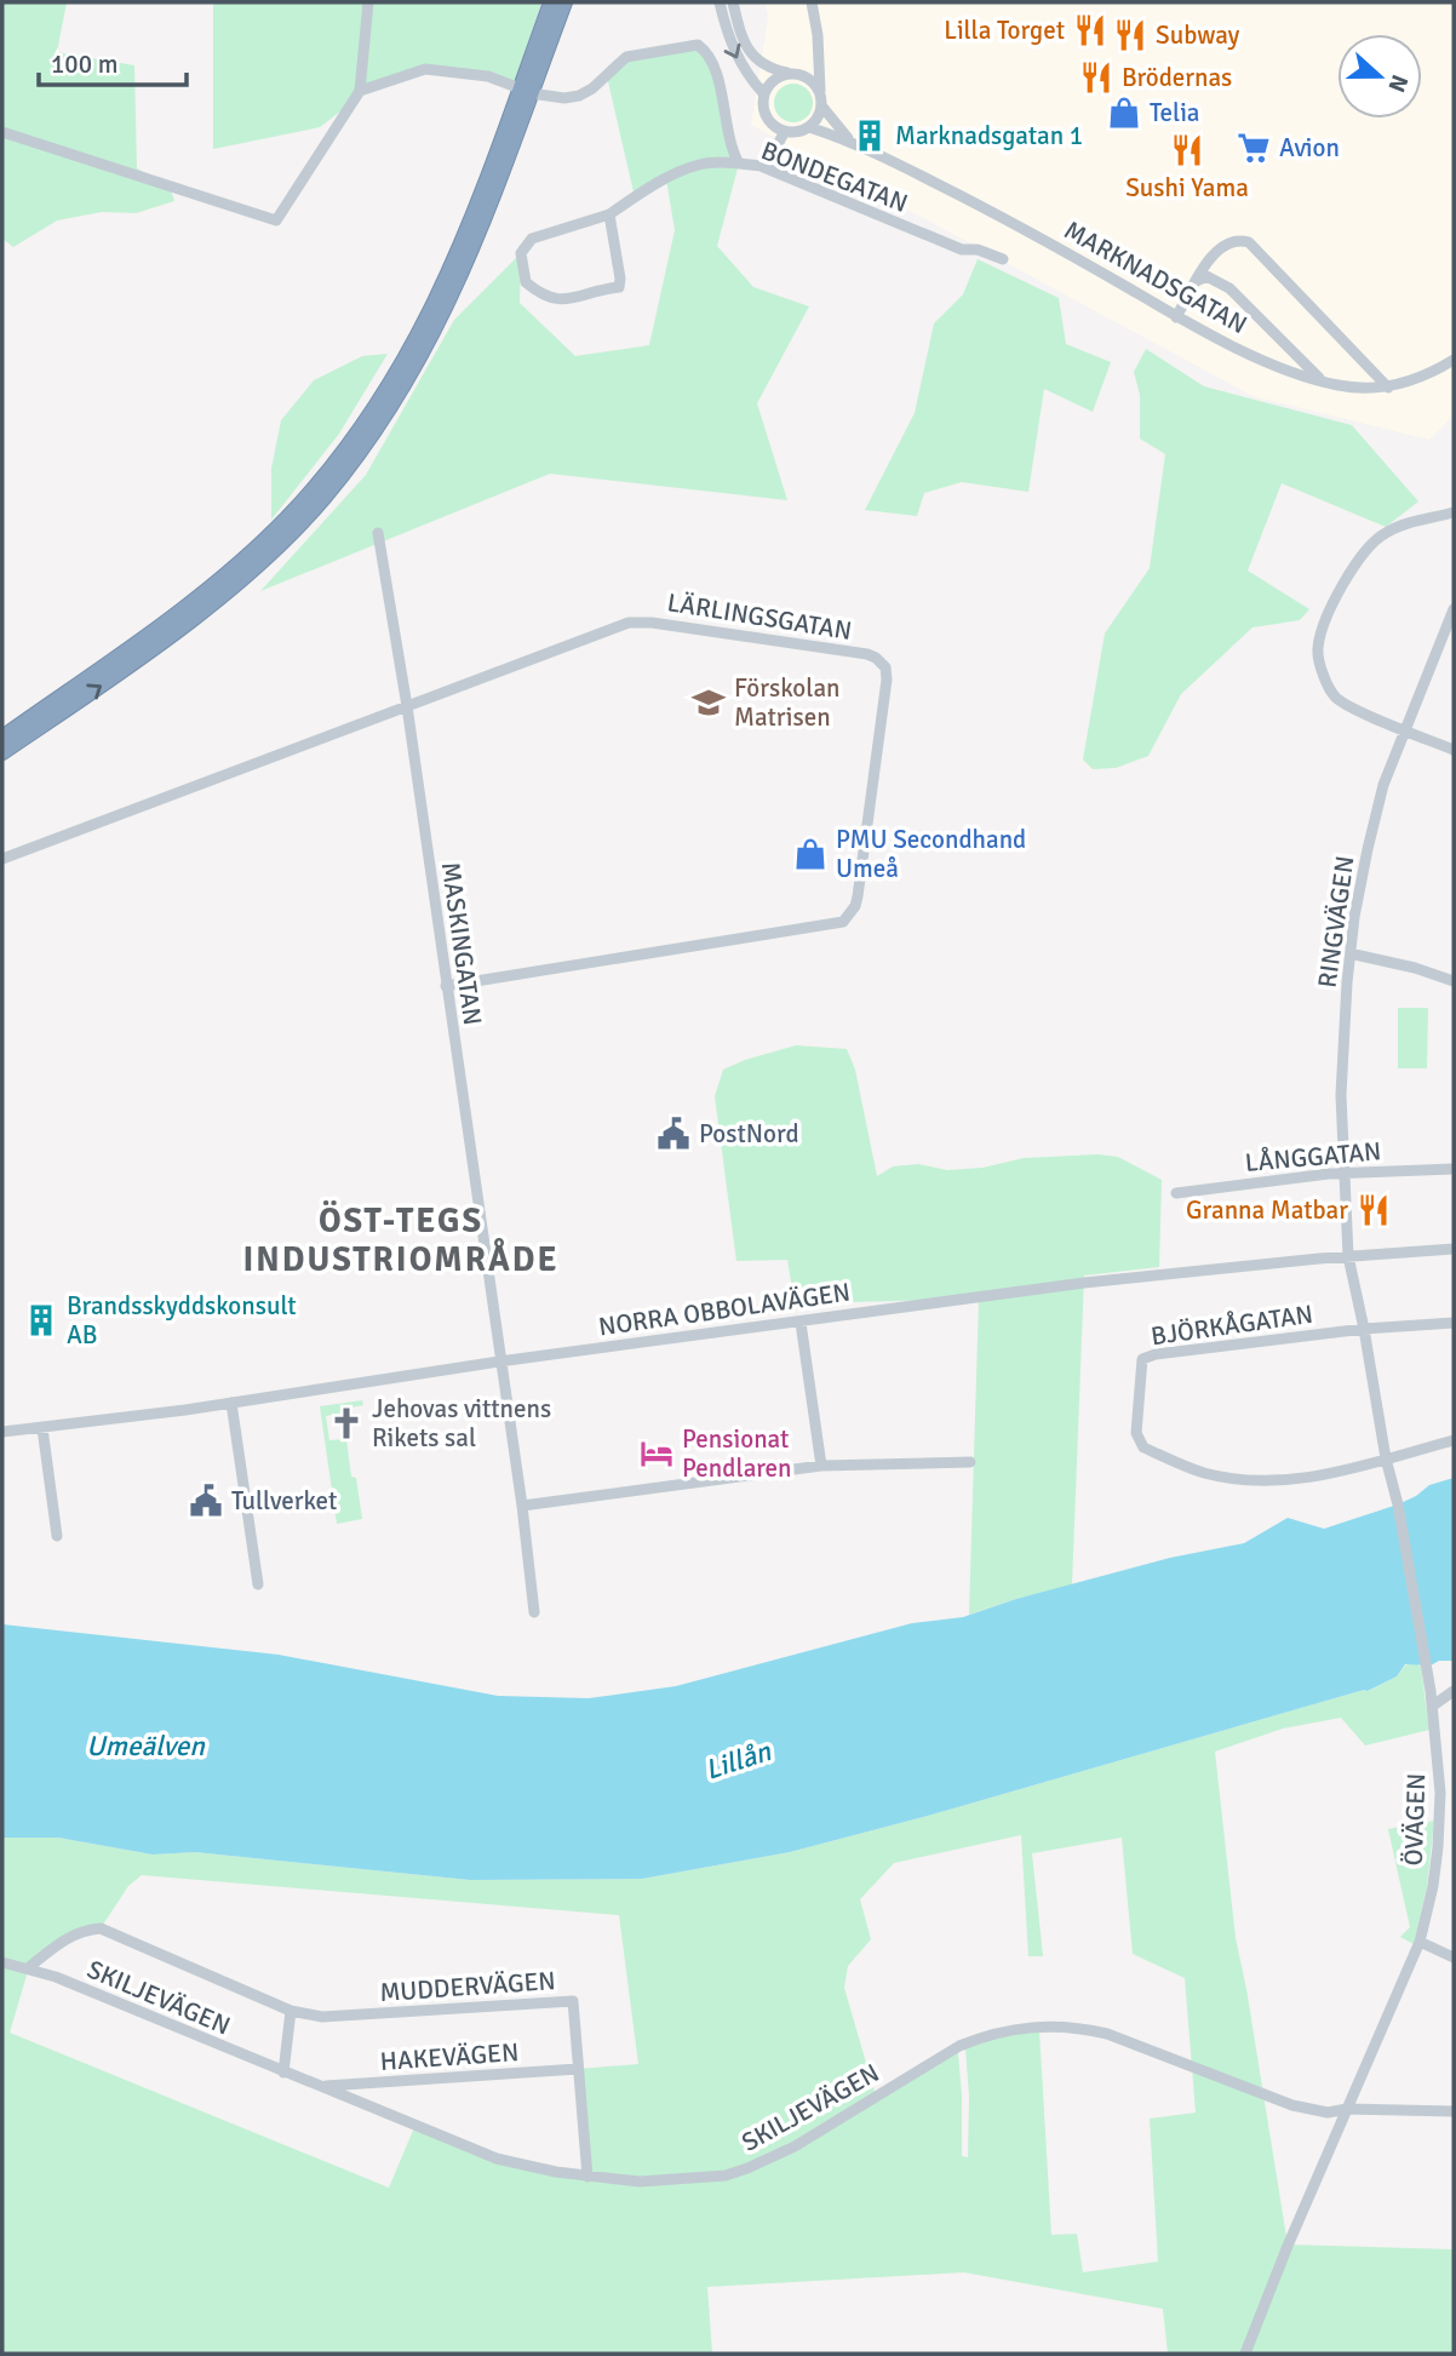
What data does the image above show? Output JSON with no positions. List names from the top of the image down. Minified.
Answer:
{"streets":{"street":["BONDEGATAN","MARKNADSGATAN","LÄRLINGSGATAN","RINGVÄGEN","MASKINGATAN","LÅNGGATAN","NORRA OBBOLAVÄGEN","BJÖRKÅGATAN","ÖVÄGEN","MUDDERVÄGEN","SKILJEVÄGEN","HAKEVÄGEN"]},"crossings":[["LÄRLINGSGATAN","MASKINGATAN"],["RINGVÄGEN","LÅNGGATAN"],["RINGVÄGEN","NORRA OBBOLAVÄGEN"],["RINGVÄGEN","ÖVÄGEN"],["MASKINGATAN","NORRA OBBOLAVÄGEN"],["NORRA OBBOLAVÄGEN","ÖVÄGEN"],["BJÖRKÅGATAN","ÖVÄGEN"],["ÖVÄGEN","SKILJEVÄGEN"],["MUDDERVÄGEN","SKILJEVÄGEN"],["MUDDERVÄGEN","HAKEVÄGEN"],["SKILJEVÄGEN","HAKEVÄGEN"]],"districts":["ÖST-TEGS INDUSTRIOMRÅDE"],"water":["Umeälven","Lillån"],"places":{"restaurant":["Lilla Torget","Subway","Brödernas","Sushi Yama","Granna Matbar"],"shop":["Telia","PMU Secondhand Umeå"],"building":["Marknadsgatan 1","Brandsskyddskonsult AB"],"supermarket":["Avion"],"school or university":["Förskolan Matrisen"],"public building":["PostNord","Tullverket"],"church":["Jehovas vittnens Rikets sal"],"hotel":["Pensionat Pendlaren"]},"scale_bar":"100 m","north":"right"}
